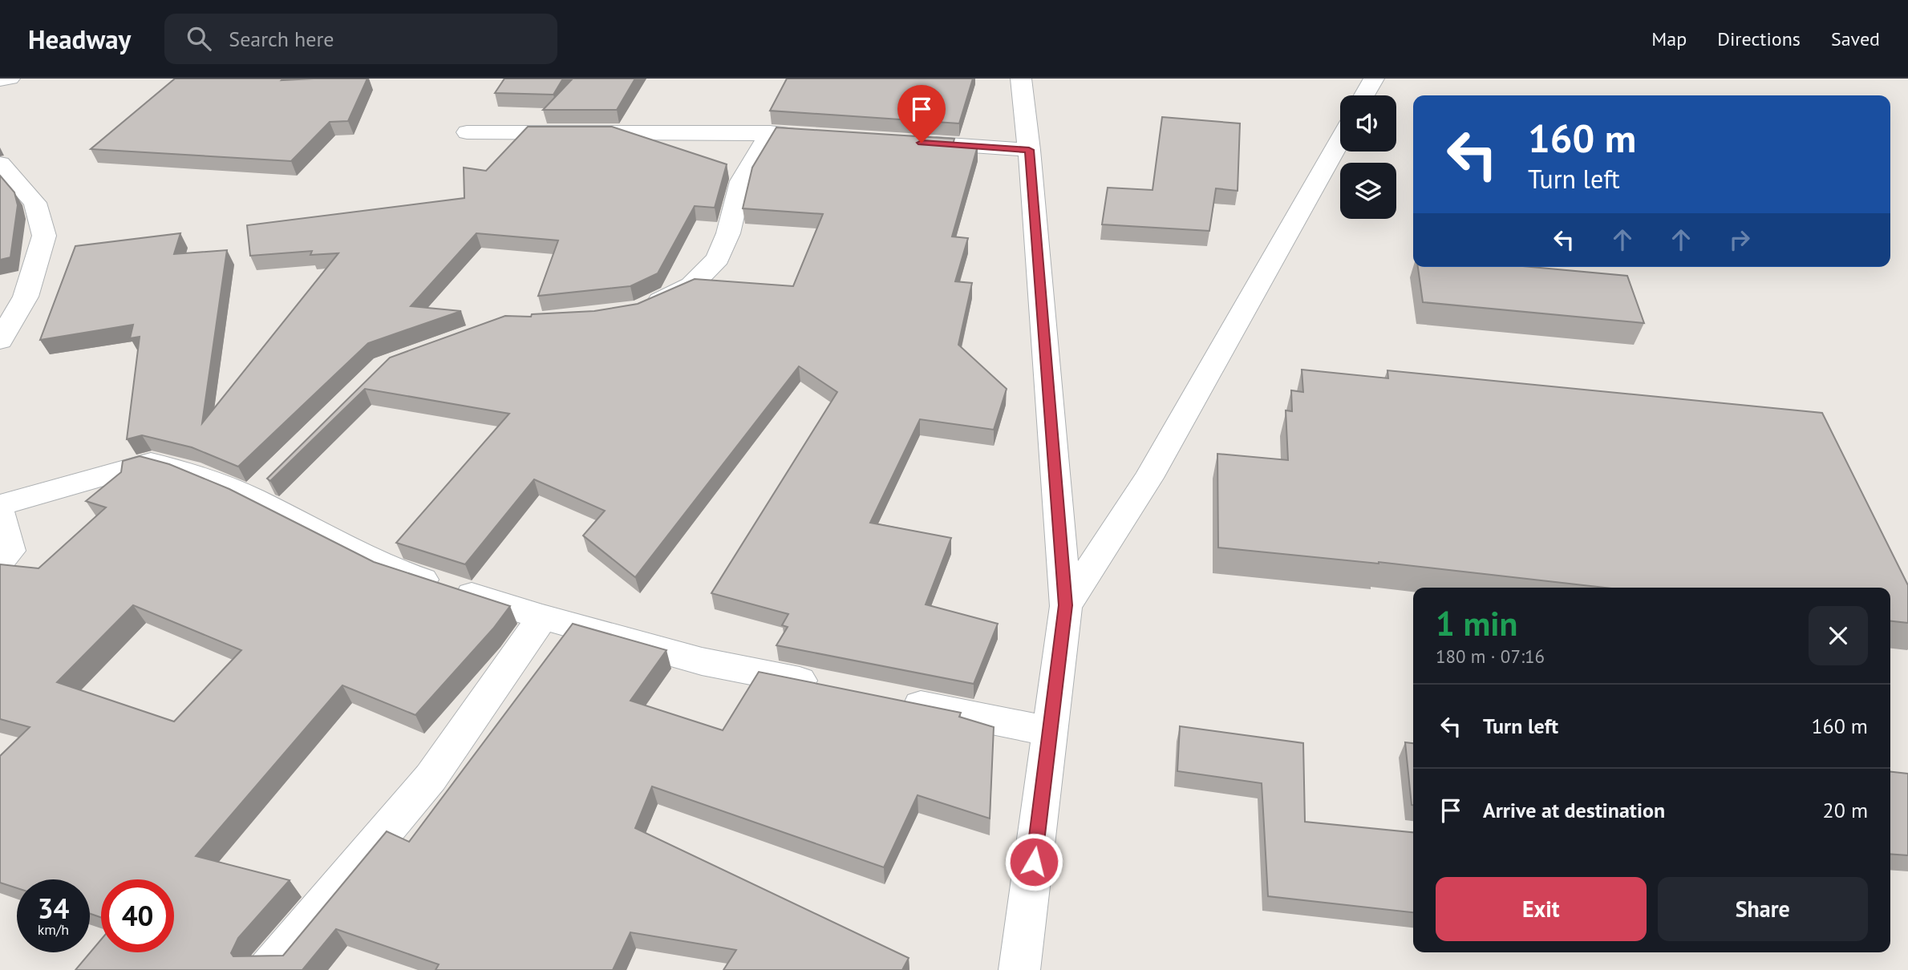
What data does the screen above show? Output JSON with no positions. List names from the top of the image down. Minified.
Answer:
{"page":{"header":"Headway","search":"Search here","nav":["Map","Directions","Saved"],"turn":["160 m","Turn left"],"heading":["1 min","180 m · 07:16"],"list":[{"name":"Turn left","value":"160 m"},{"name":"Arrive at destination","value":"20 m"}],"buttons":["Exit","Share"],"speed":"34 km/h","limit":"40"}}
